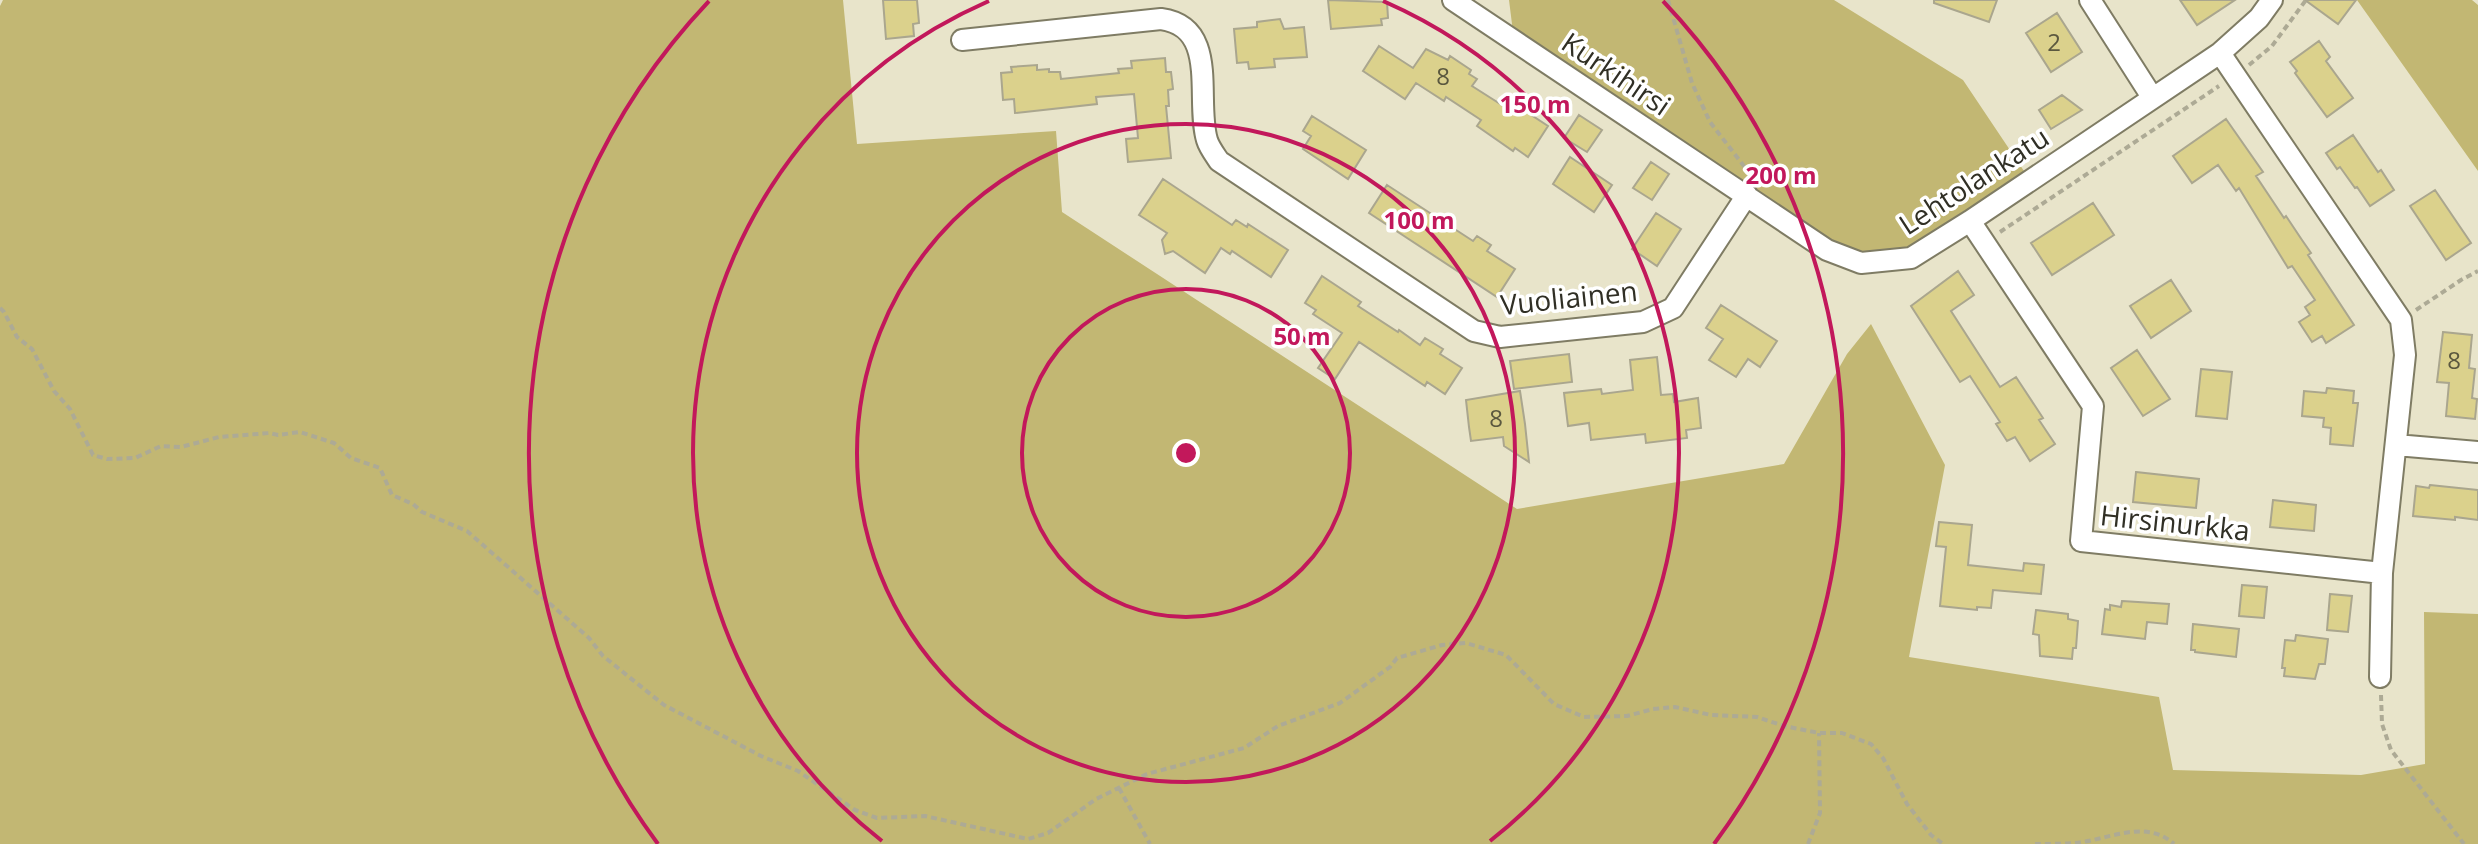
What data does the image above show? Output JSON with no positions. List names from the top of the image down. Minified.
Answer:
{"streets":{"street":["Kurkihirsi","Lehtolankatu","Vuoliainen","Hirsinurkka"]},"crossings":[["Kurkihirsi","Lehtolankatu"],["Kurkihirsi","Vuoliainen"],["Lehtolankatu","Vuoliainen"],["Lehtolankatu","Hirsinurkka"]],"house_numbers":["2","8","8","8"],"rings":["150 m","200 m","100 m","50 m"]}
